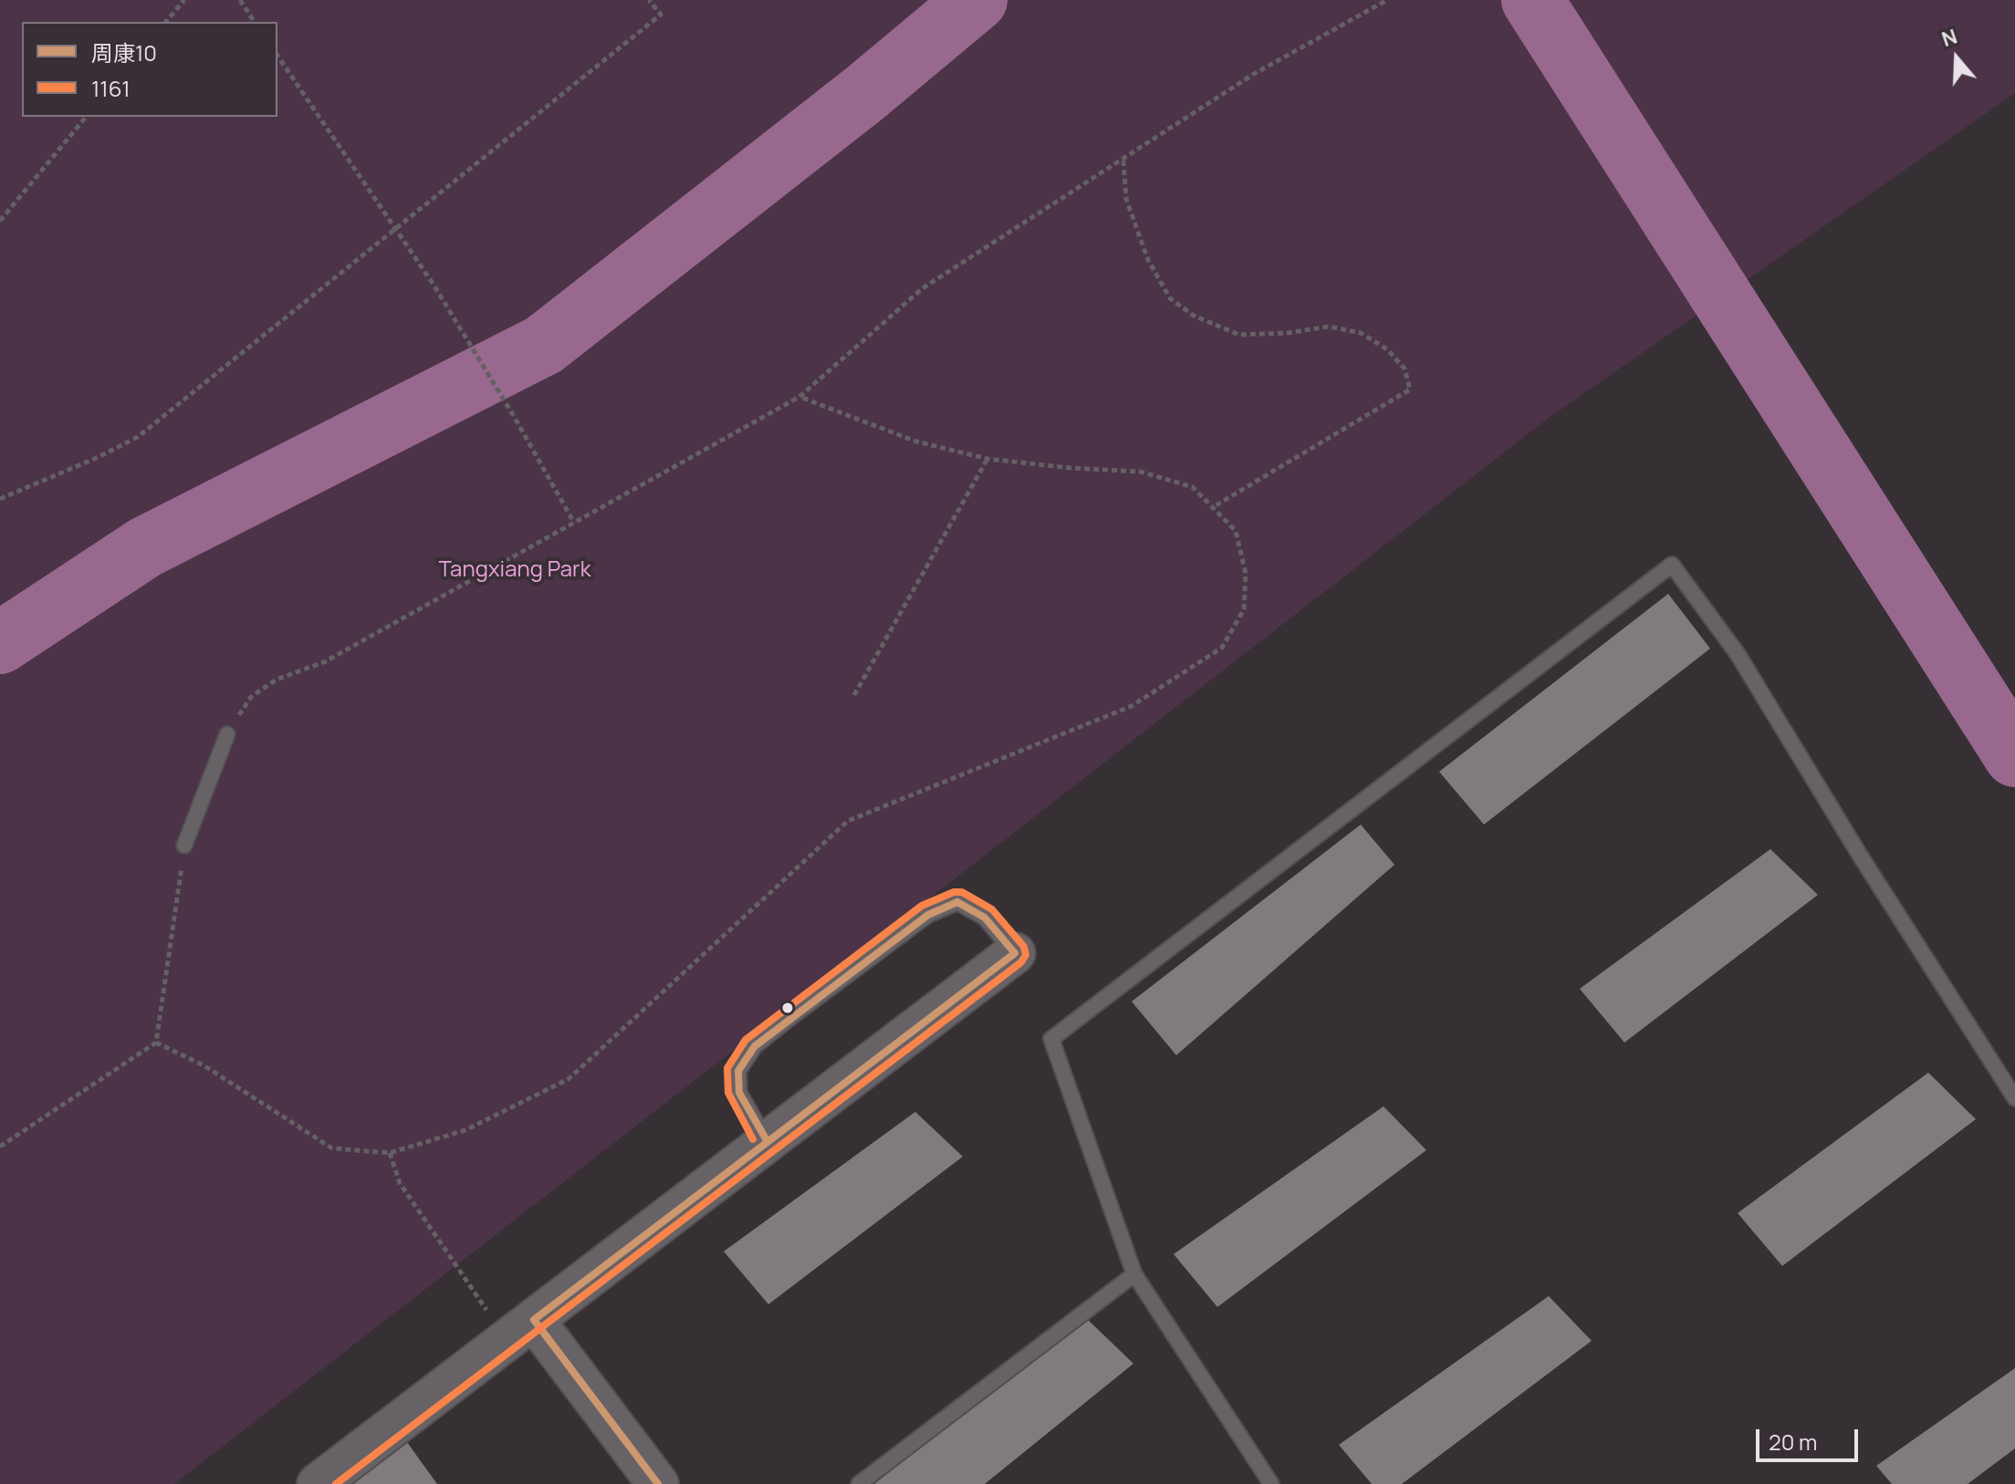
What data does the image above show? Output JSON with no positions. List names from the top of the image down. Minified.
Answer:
{"parks":["Tangxiang Park"],"lines":["transit line 1161","transit line 周康10"],"legend":["周康10","1161"],"scale_bar":"20 m","north":"top"}
